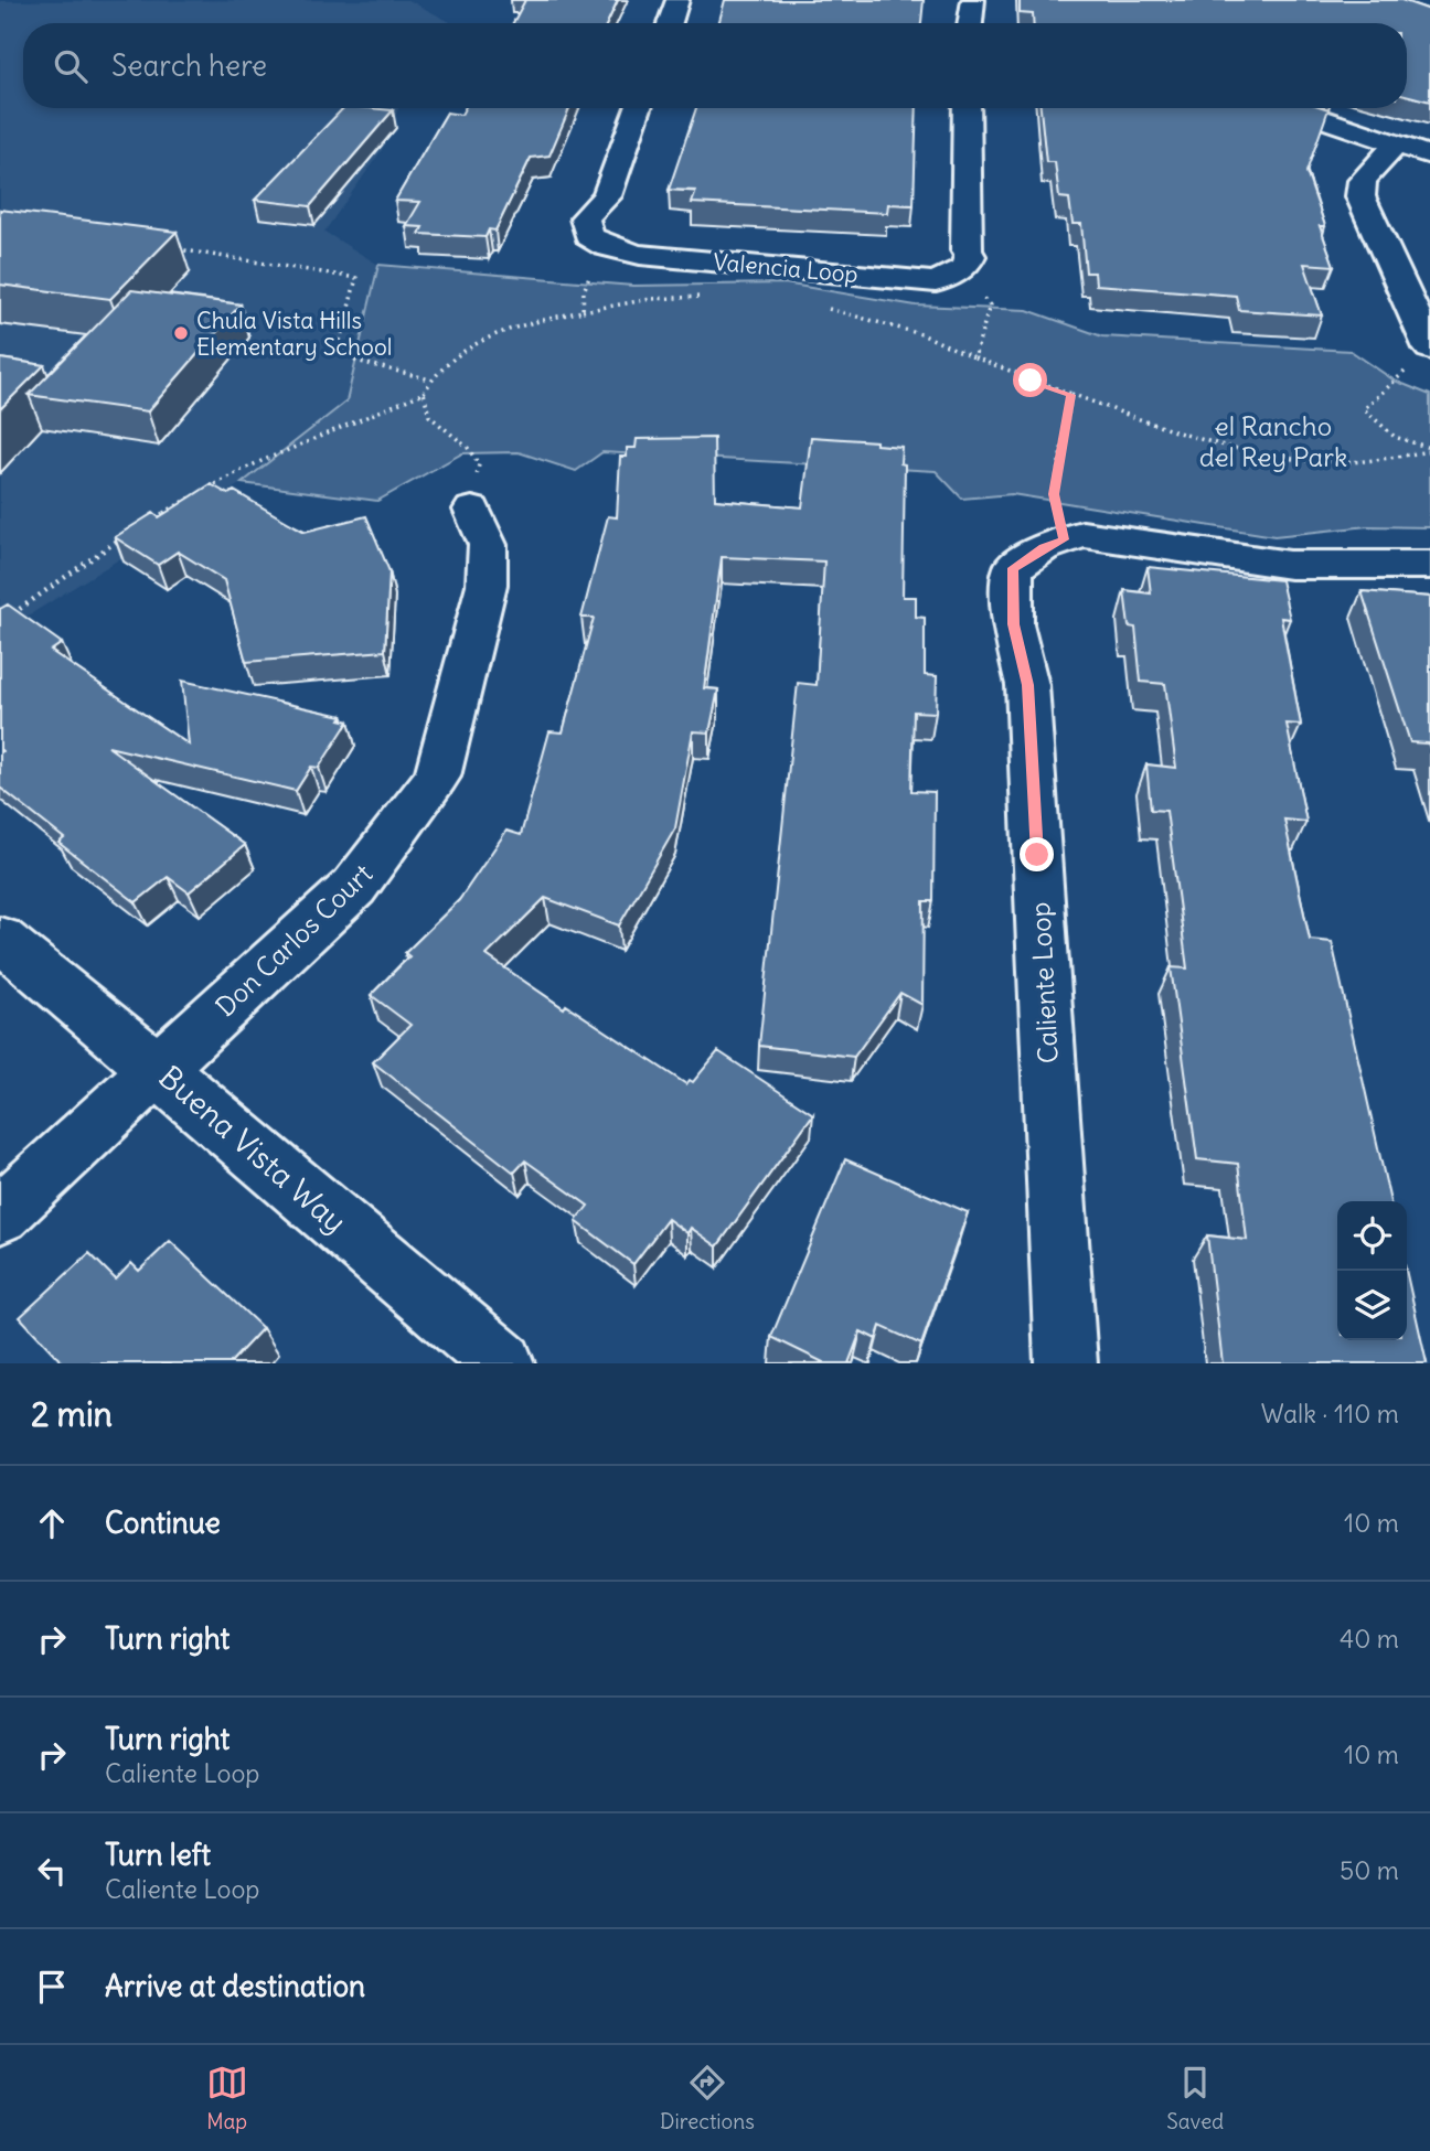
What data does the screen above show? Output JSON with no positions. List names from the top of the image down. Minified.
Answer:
{"streets":{"street":["Valencia Loop","Don Carlos Court","Caliente Loop","Buena Vista Way"]},"crossings":[["Don Carlos Court","Buena Vista Way"]],"parks":["el Rancho del Rey Park"],"places":["Chula Vista Hills Elementary School"],"page":{"search":"Search here","heading":["2 min","Walk · 110 m"],"list":[["Continue","10 m"],["Turn right","40 m"],["Turn right","Caliente Loop","10 m"],["Turn left","Caliente Loop","50 m"],"Arrive at destination"],"nav":["Map","Directions","Saved"]}}
